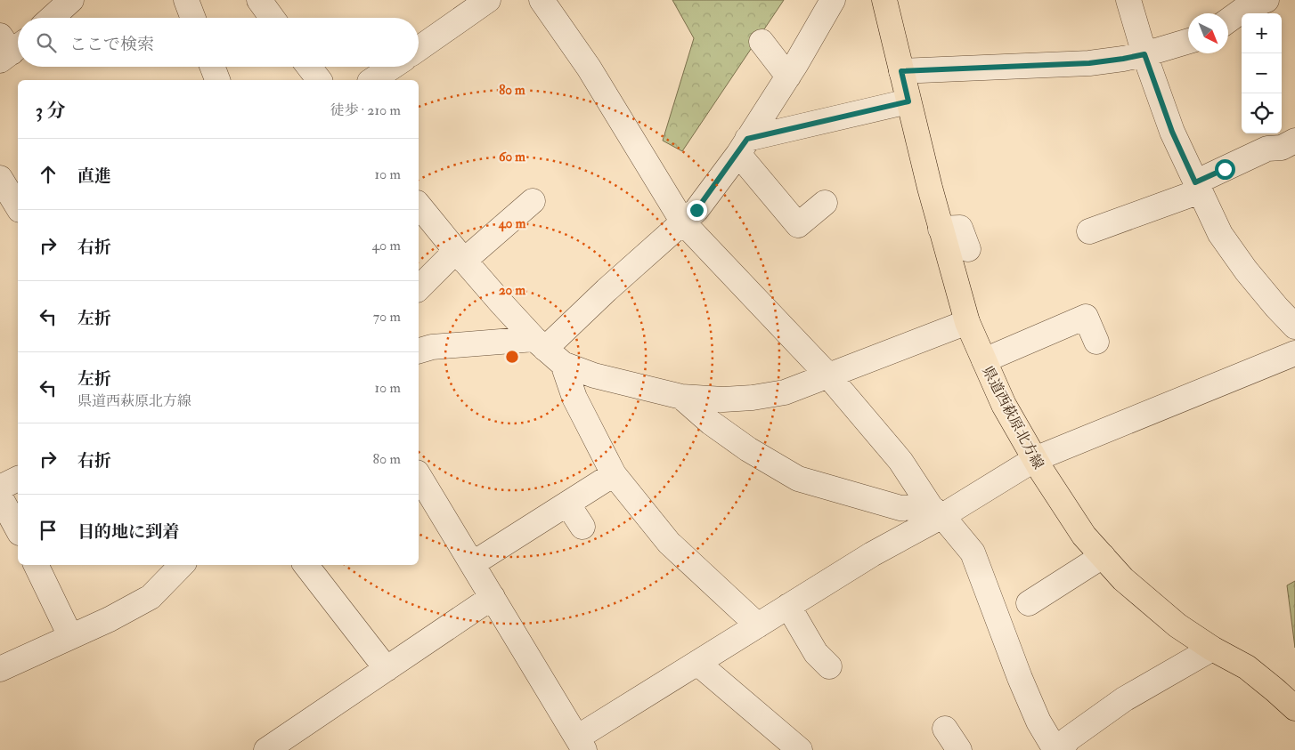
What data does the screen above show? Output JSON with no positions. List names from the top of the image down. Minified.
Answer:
{"streets":{"main road":["県道西萩原北方線"]},"north":"bottom right","page":{"map_buttons":["+","−"],"search":"ここで検索","heading":["3 分","徒歩 · 210 m"],"list":[["直進","10 m"],["右折","40 m"],["左折","70 m"],["左折","県道西萩原北方線","10 m"],["右折","80 m"],"目的地に到着"]},"rings":["80 m","60 m","40 m","20 m"]}
